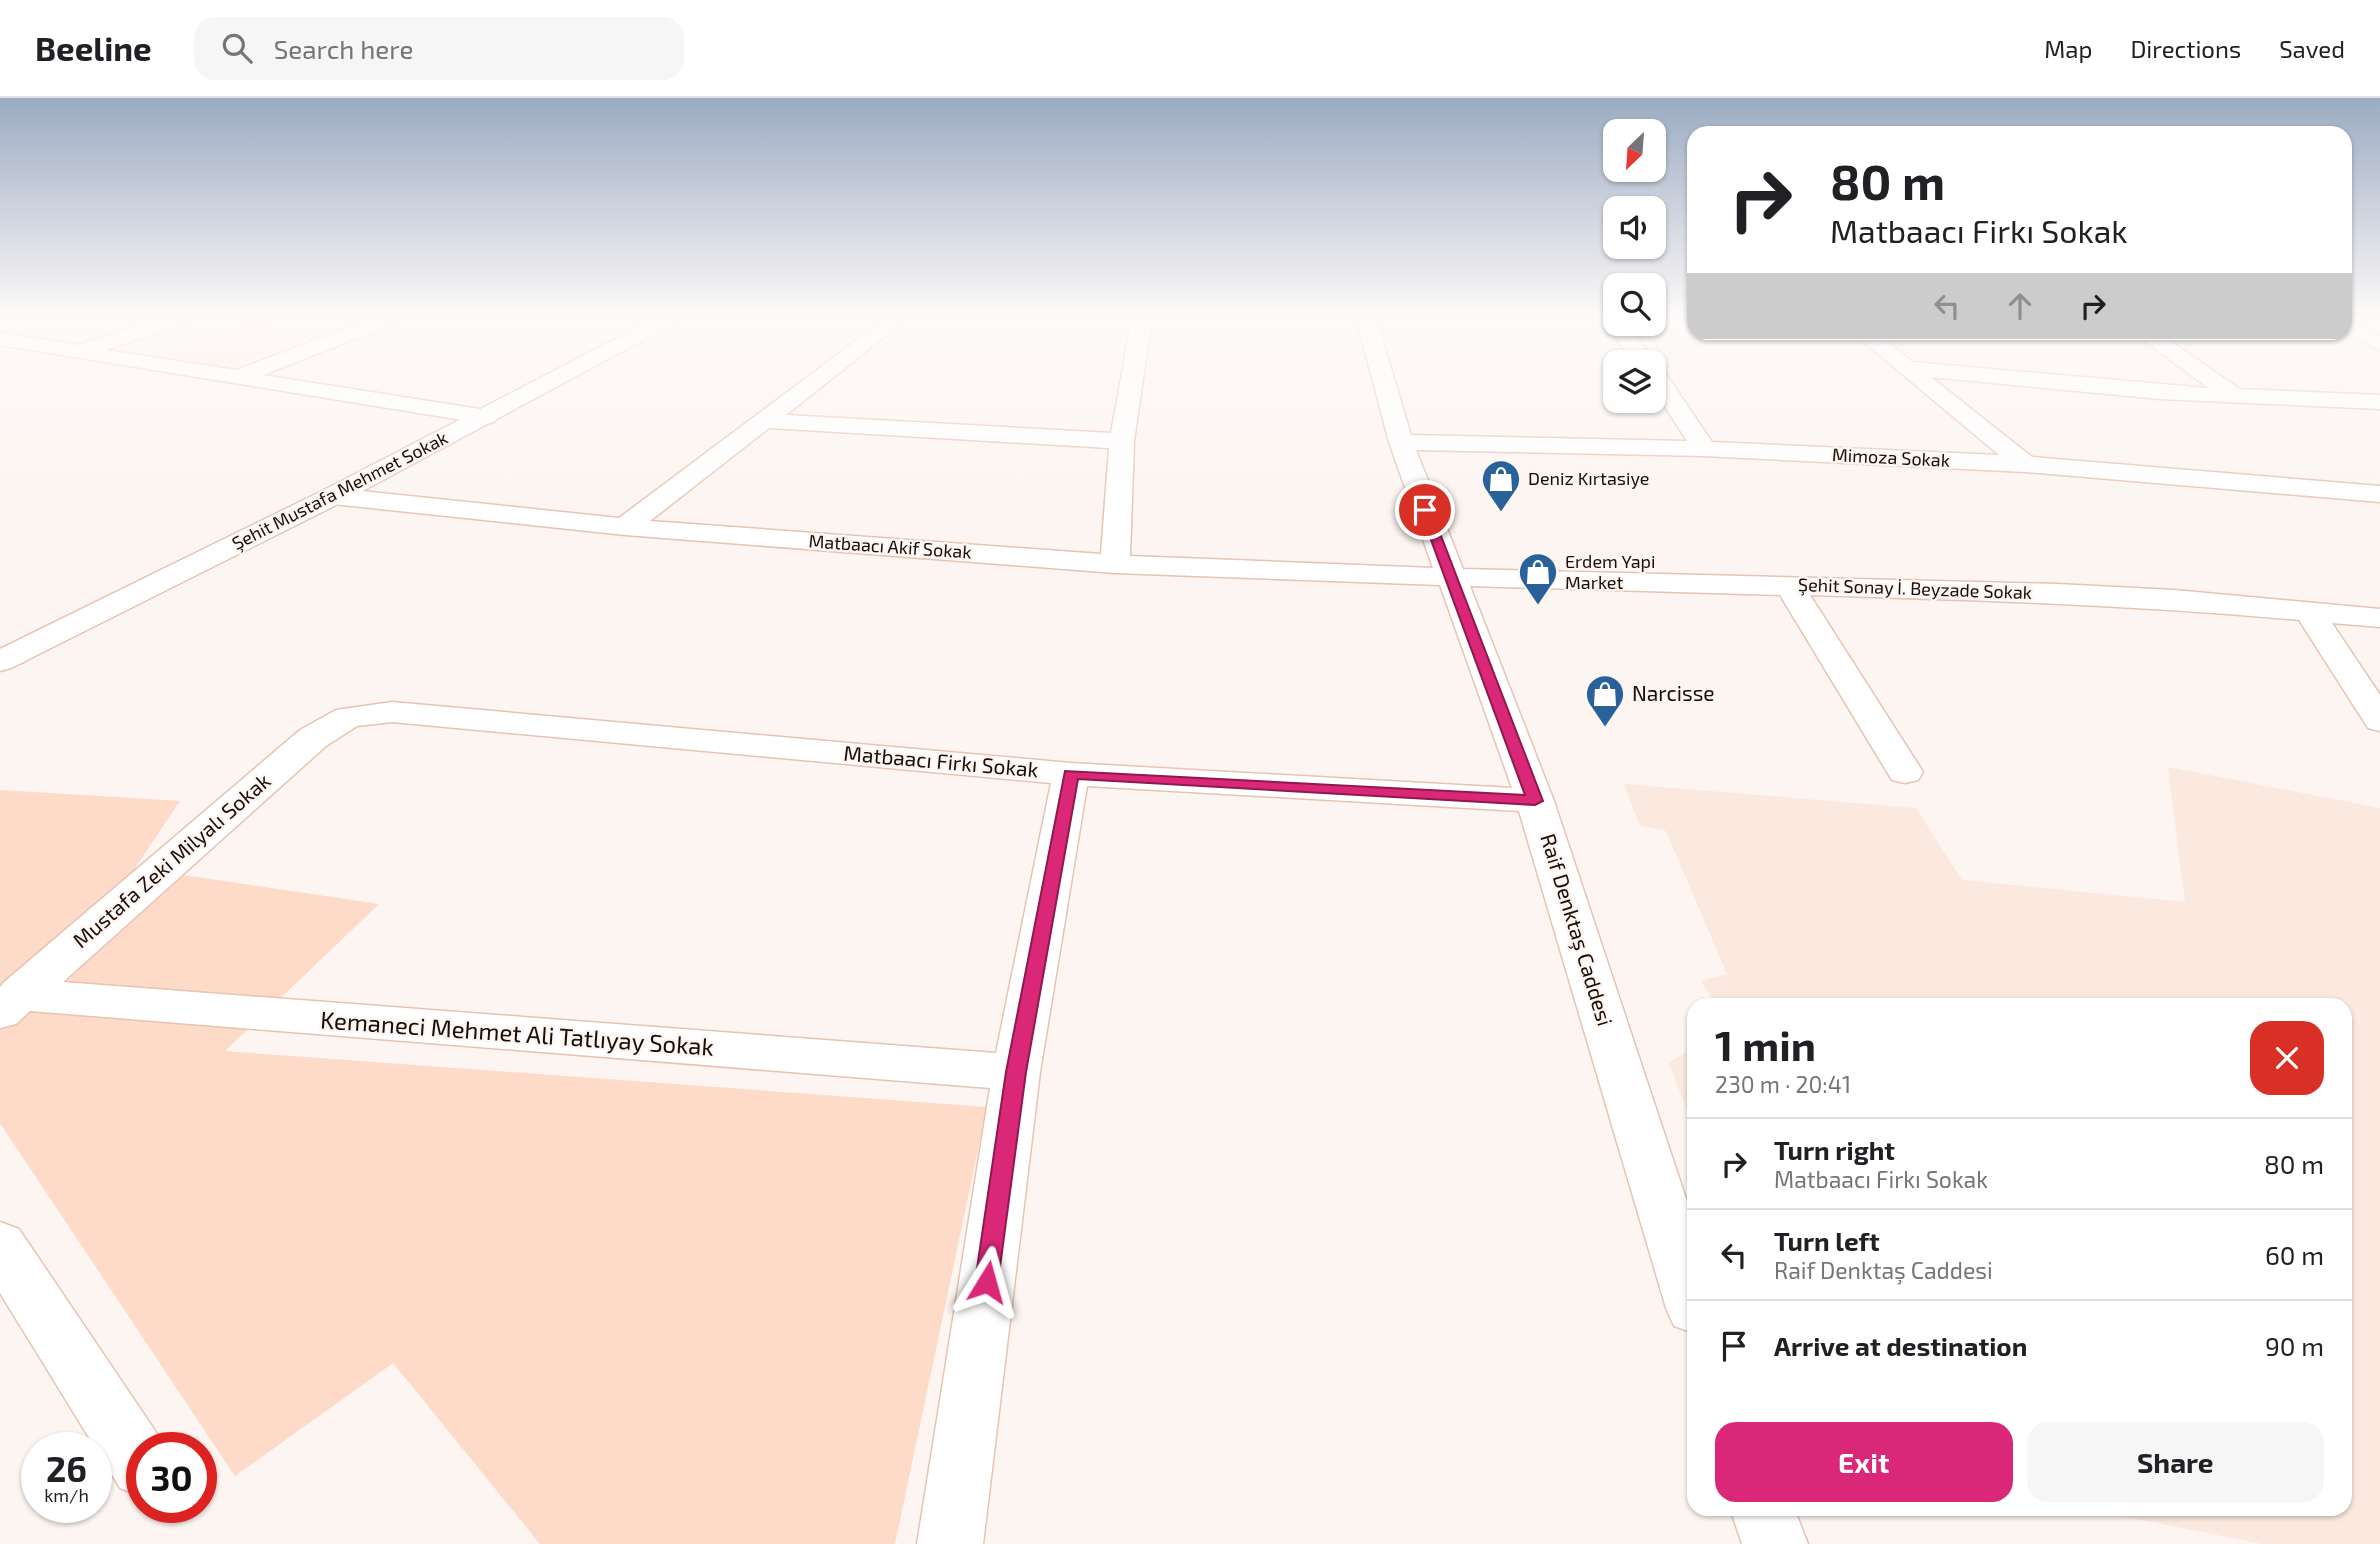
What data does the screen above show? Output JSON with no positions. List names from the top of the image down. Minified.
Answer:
{"streets":{"street":["Mimoza Sokak","Şehit Mustafa Mehmet Sokak","Matbaacı Akif Sokak","Şehit Sonay İ. Beyzade Sokak","Matbaacı Firkı Sokak","Mustafa Zeki Milyalı Sokak","Raif Denktaş Caddesi","Kemaneci Mehmet Ali Tatlıyay Sokak"]},"crossings":[["Mimoza Sokak","Raif Denktaş Caddesi"],["Şehit Mustafa Mehmet Sokak","Matbaacı Akif Sokak"],["Matbaacı Akif Sokak","Şehit Sonay İ. Beyzade Sokak"],["Matbaacı Akif Sokak","Raif Denktaş Caddesi"],["Şehit Sonay İ. Beyzade Sokak","Raif Denktaş Caddesi"],["Matbaacı Firkı Sokak","Mustafa Zeki Milyalı Sokak"],["Matbaacı Firkı Sokak","Raif Denktaş Caddesi"],["Mustafa Zeki Milyalı Sokak","Kemaneci Mehmet Ali Tatlıyay Sokak"]],"places":{"shop":["Deniz Kırtasiye","Erdem Yapi Market","Narcisse"]},"north":"bottom left","page":{"header":"Beeline","search":"Search here","nav":["Map","Directions","Saved"],"turn":["80 m","Matbaacı Firkı Sokak"],"heading":["1 min","230 m · 20:41"],"list":[{"name":"Turn right","note":"Matbaacı Firkı Sokak","value":"80 m"},{"name":"Turn left","note":"Raif Denktaş Caddesi","value":"60 m"},{"name":"Arrive at destination","value":"90 m"}],"buttons":["Exit","Share"],"speed":"26 km/h","limit":"30"}}
